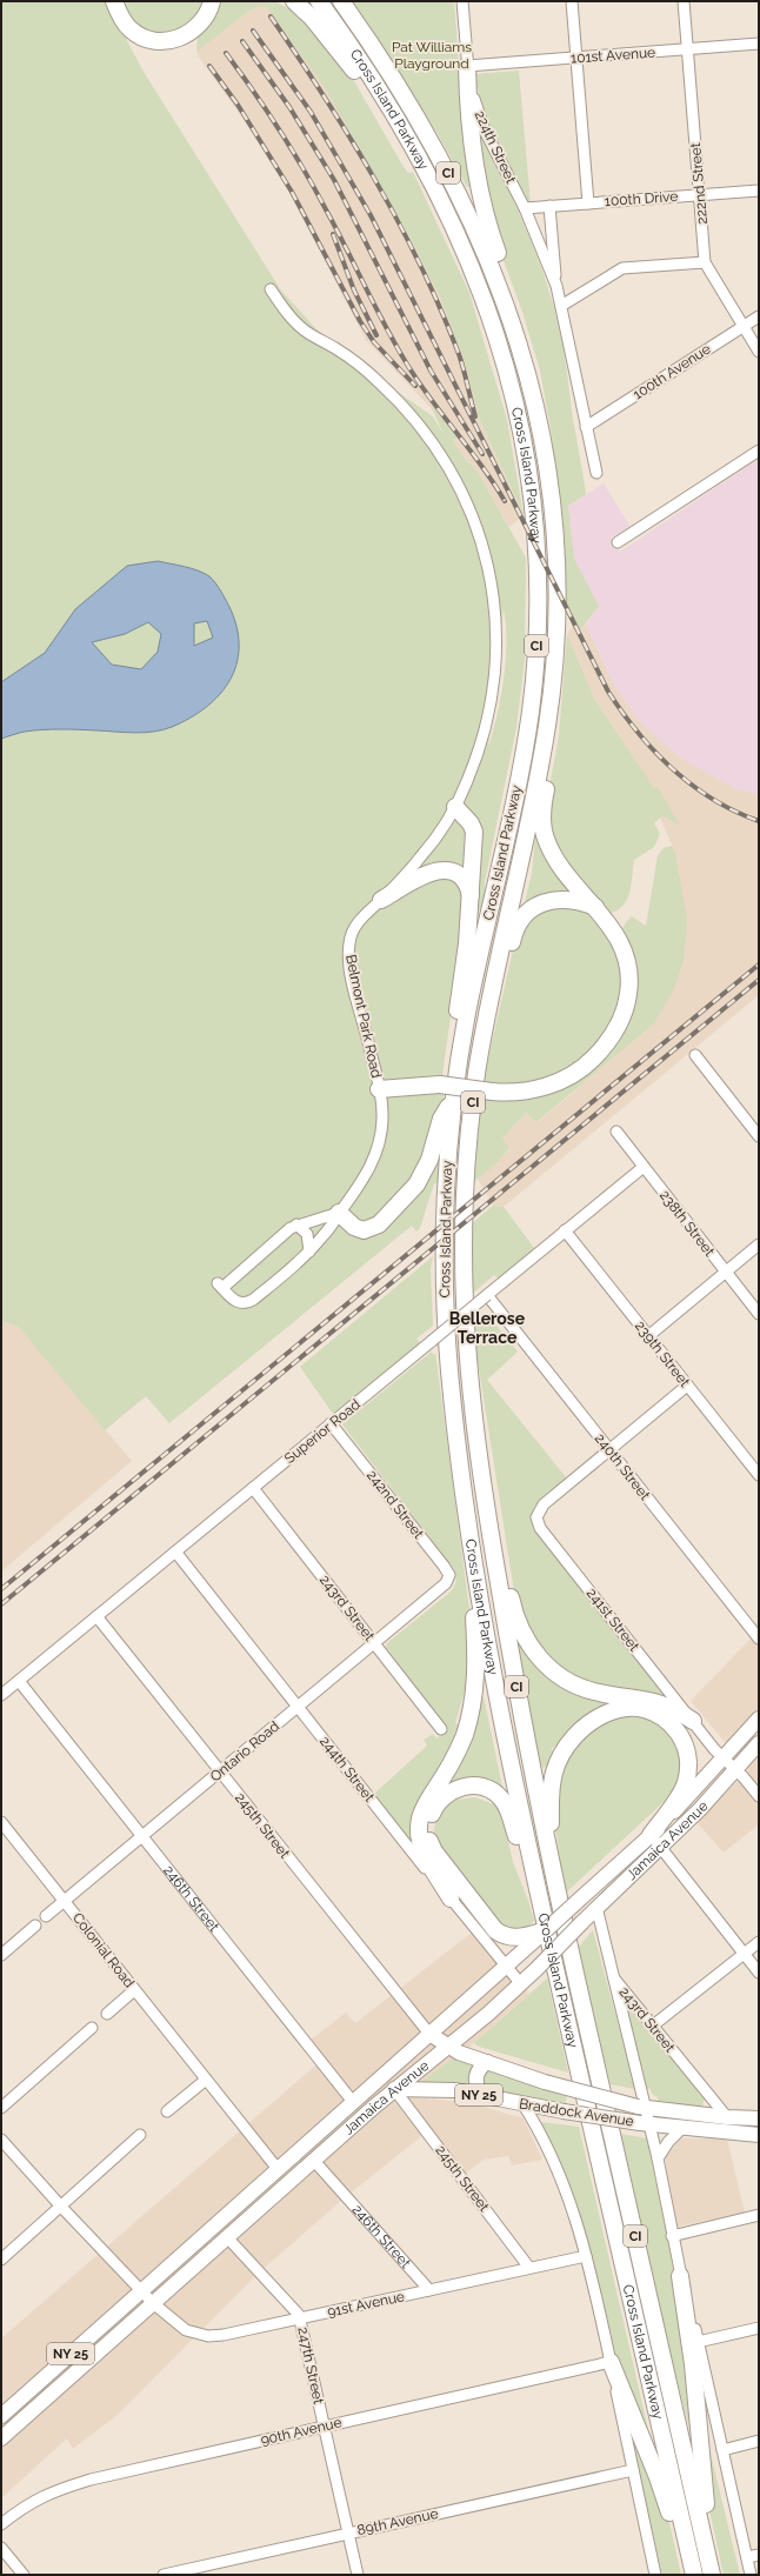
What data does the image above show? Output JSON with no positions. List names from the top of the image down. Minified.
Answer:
{"streets":{"highway":["Cross Island Parkway","CI"],"main road":["Jamaica Avenue","246th Street","NY 25","Braddock Avenue"],"street":["101st Avenue","224th Street","222nd Street","100th Drive","100th Avenue","Belmont Park Road","238th Street","239th Street","Superior Road","240th Street","242nd Street","243rd Street","241st Street","Ontario Road","244th Street","245th Street","Colonial Road","91st Avenue","247th Street","90th Avenue","89th Avenue"]},"crossings":[["101st Avenue","224th Street"],["101st Avenue","222nd Street"],["224th Street","100th Drive"],["224th Street","100th Avenue"],["222nd Street","100th Drive"],["222nd Street","100th Avenue"],["238th Street","Superior Road"],["239th Street","Superior Road"],["Superior Road","240th Street"],["Superior Road","242nd Street"],["Superior Road","243rd Street"],["Superior Road","244th Street"],["Superior Road","245th Street"],["Superior Road","246th Street"],["240th Street","241st Street"],["242nd Street","Ontario Road"],["243rd Street","Ontario Road"],["243rd Street","Jamaica Avenue"],["243rd Street","Braddock Avenue"],["241st Street","Jamaica Avenue"],["Ontario Road","244th Street"],["Ontario Road","245th Street"],["Ontario Road","246th Street"],["Ontario Road","Colonial Road"],["244th Street","Jamaica Avenue"],["245th Street","Jamaica Avenue"],["245th Street","Braddock Avenue"],["245th Street","91st Avenue"],["Jamaica Avenue","246th Street"],["Jamaica Avenue","NY 25"],["Jamaica Avenue","Braddock Avenue"],["Jamaica Avenue","91st Avenue"],["Jamaica Avenue","247th Street"],["246th Street","91st Avenue"],["NY 25","91st Avenue"],["91st Avenue","247th Street"],["247th Street","90th Avenue"],["247th Street","89th Avenue"]],"districts":["Bellerose Terrace"],"parks":["Pat Williams Playground"]}
